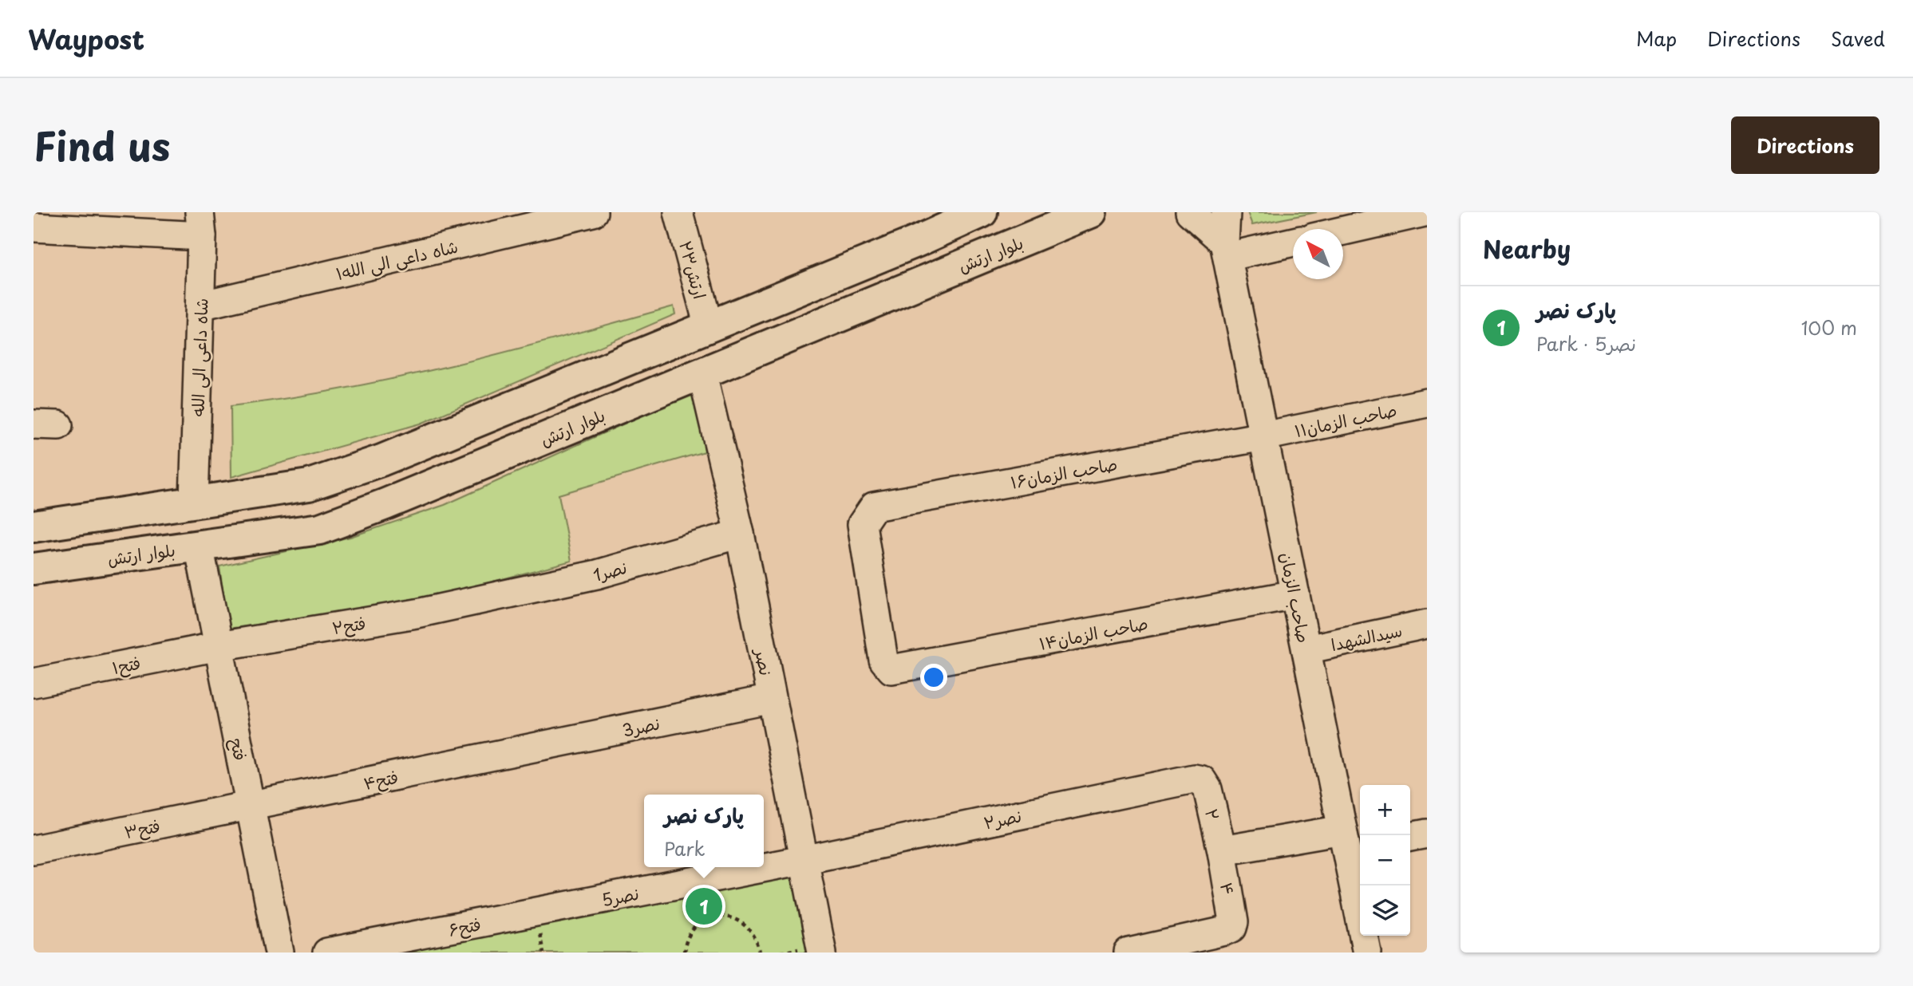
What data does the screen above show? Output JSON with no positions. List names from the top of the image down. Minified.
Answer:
{"streets":{"main road":["بلوار ارتش"],"street":["شاه داعی الی الله۱","ارتش۲۳","شاه داعی الی الله","صاحب الزمان۱۱","صاحب الزمان۱۶","1نصر","صاحب الزمان","۲فتح","صاحب الزمان۱۴","سیدالشهدا","نصر","۱فتح","3نصر","فتح","فتح۴","۲","نصر۲","۳فتح","۴","5نصر","۶فتح"]},"crossings":[["بلوار ارتش","نصر"],["بلوار ارتش","فتح"],["شاه داعی الی الله۱","شاه داعی الی الله"],["صاحب الزمان۱۱","صاحب الزمان۱۶"],["صاحب الزمان۱۱","صاحب الزمان"],["صاحب الزمان۱۶","صاحب الزمان"],["صاحب الزمان۱۶","صاحب الزمان۱۴"],["1نصر","۲فتح"],["1نصر","نصر"],["صاحب الزمان","صاحب الزمان۱۴"],["صاحب الزمان","سیدالشهدا"],["۲فتح","۱فتح"],["۲فتح","فتح"],["نصر","3نصر"],["نصر","نصر۲"],["نصر","5نصر"],["۱فتح","فتح"],["3نصر","فتح۴"],["فتح","فتح۴"],["فتح","۳فتح"],["فتح۴","۳فتح"],["۲","نصر۲"],["۲","۴"],["نصر۲","5نصر"],["5نصر","۶فتح"]],"north":"top left","page":{"header":"Waypost","nav":["Map","Directions","Saved"],"title":"Find us","buttons":"Directions","heading":"Nearby","list":[{"mark":"1","name":"پارک نصر","note":"Park · 5نصر","value":"100 m"}],"map_buttons":["+","−"],"popup":["پارک نصر","Park"],"pins":"1"}}
